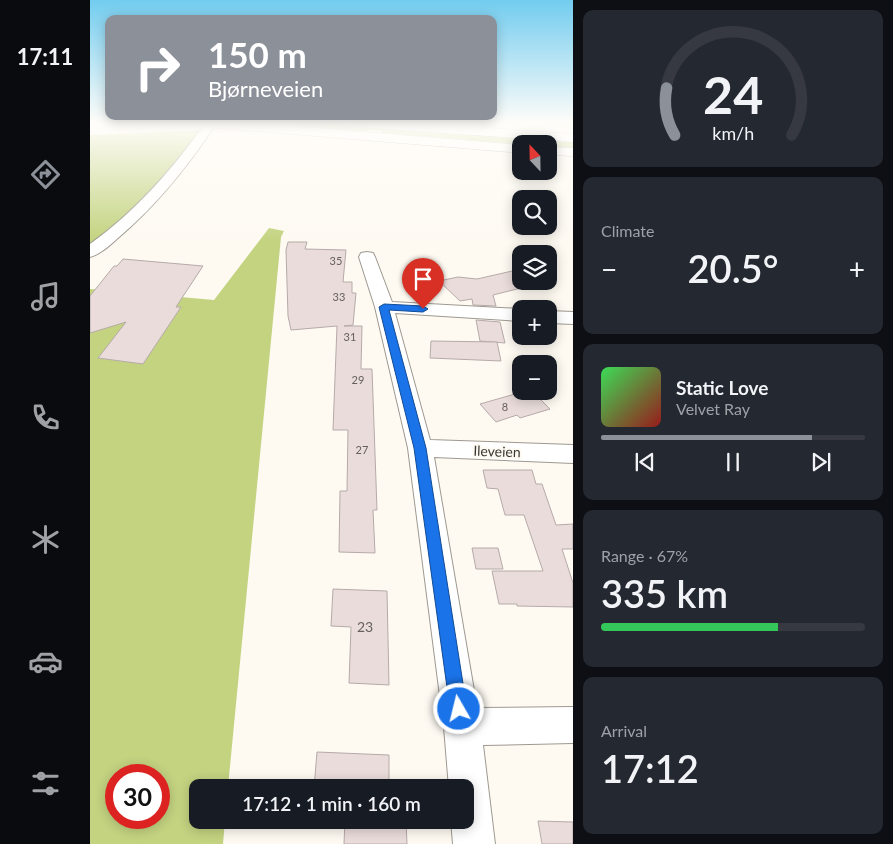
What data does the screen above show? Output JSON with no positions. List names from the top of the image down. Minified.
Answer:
{"streets":{"street":["Ileveien"]},"house_numbers":["35","33","31","29","8","27","23"],"north":"top","page":{"tabs":"17:11","turn":["150 m","Bjørneveien"],"map_buttons":["+","−"],"tile":["Climate",["Range · 67%","335 km"],["Arrival","17:12"]],"heat":["−","20.5°","+"],"song":["Static Love","Velvet Ray"],"limit":"30","trip":"17:12 · 1 min · 160 m","gauge":["24","km/h"]}}
